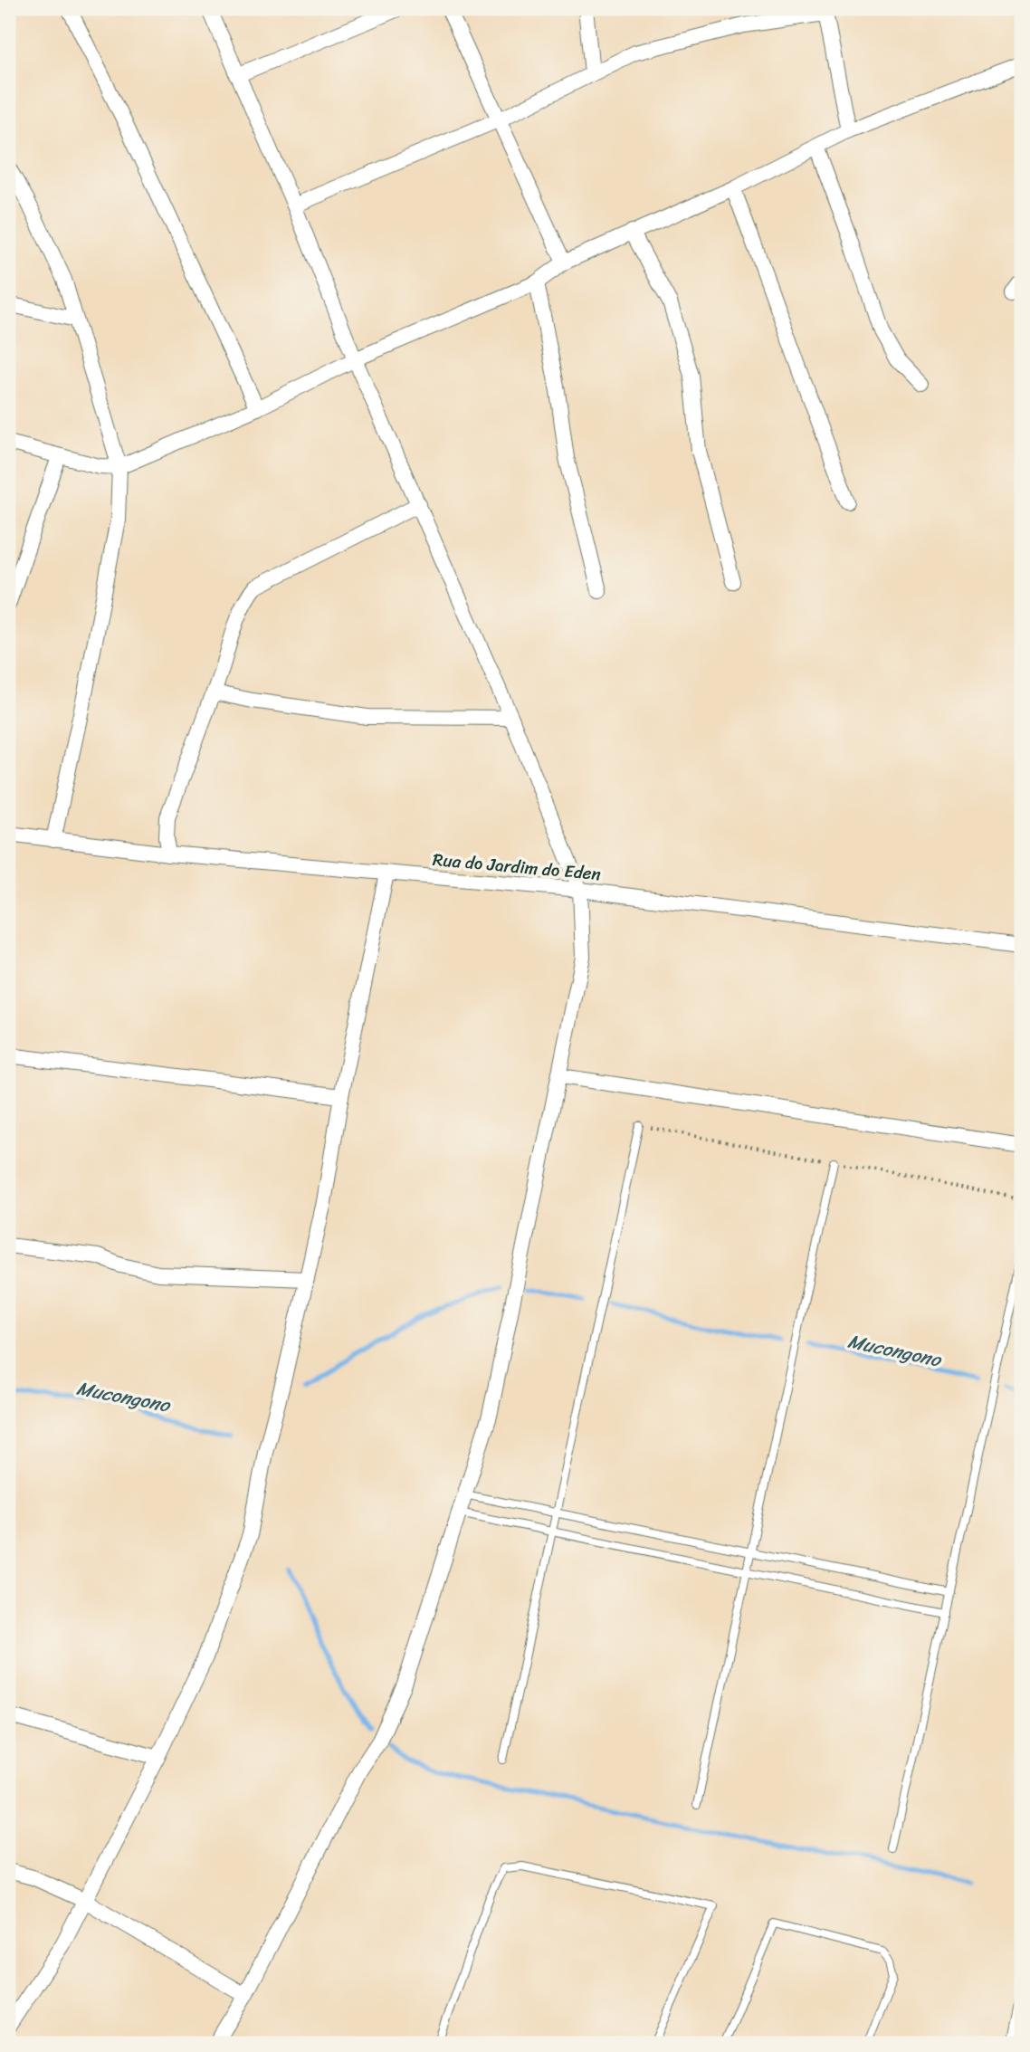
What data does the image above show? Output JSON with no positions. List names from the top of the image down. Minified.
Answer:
{"streets":{"street":["Rua do Jardim do Eden"]},"water":["Mucongono"]}
